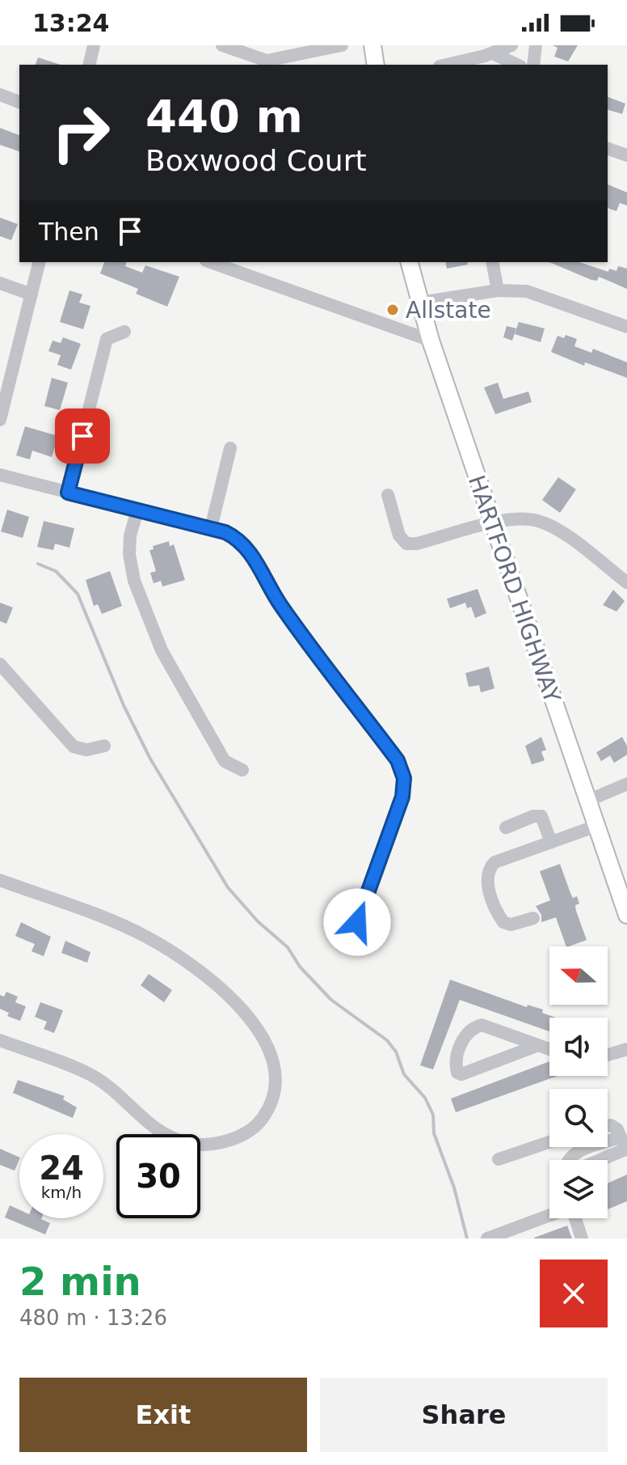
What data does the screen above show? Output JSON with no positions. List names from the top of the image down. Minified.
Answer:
{"streets":{"main road":["HARTFORD HIGHWAY"]},"places":["Allstate"],"north":"left","page":{"status":"13:24","turn":["440 m","Boxwood Court"],"then":"Then","speed":"24 km/h","limit":"30","heading":["2 min","480 m · 13:26"],"buttons":["Exit","Share"]}}
